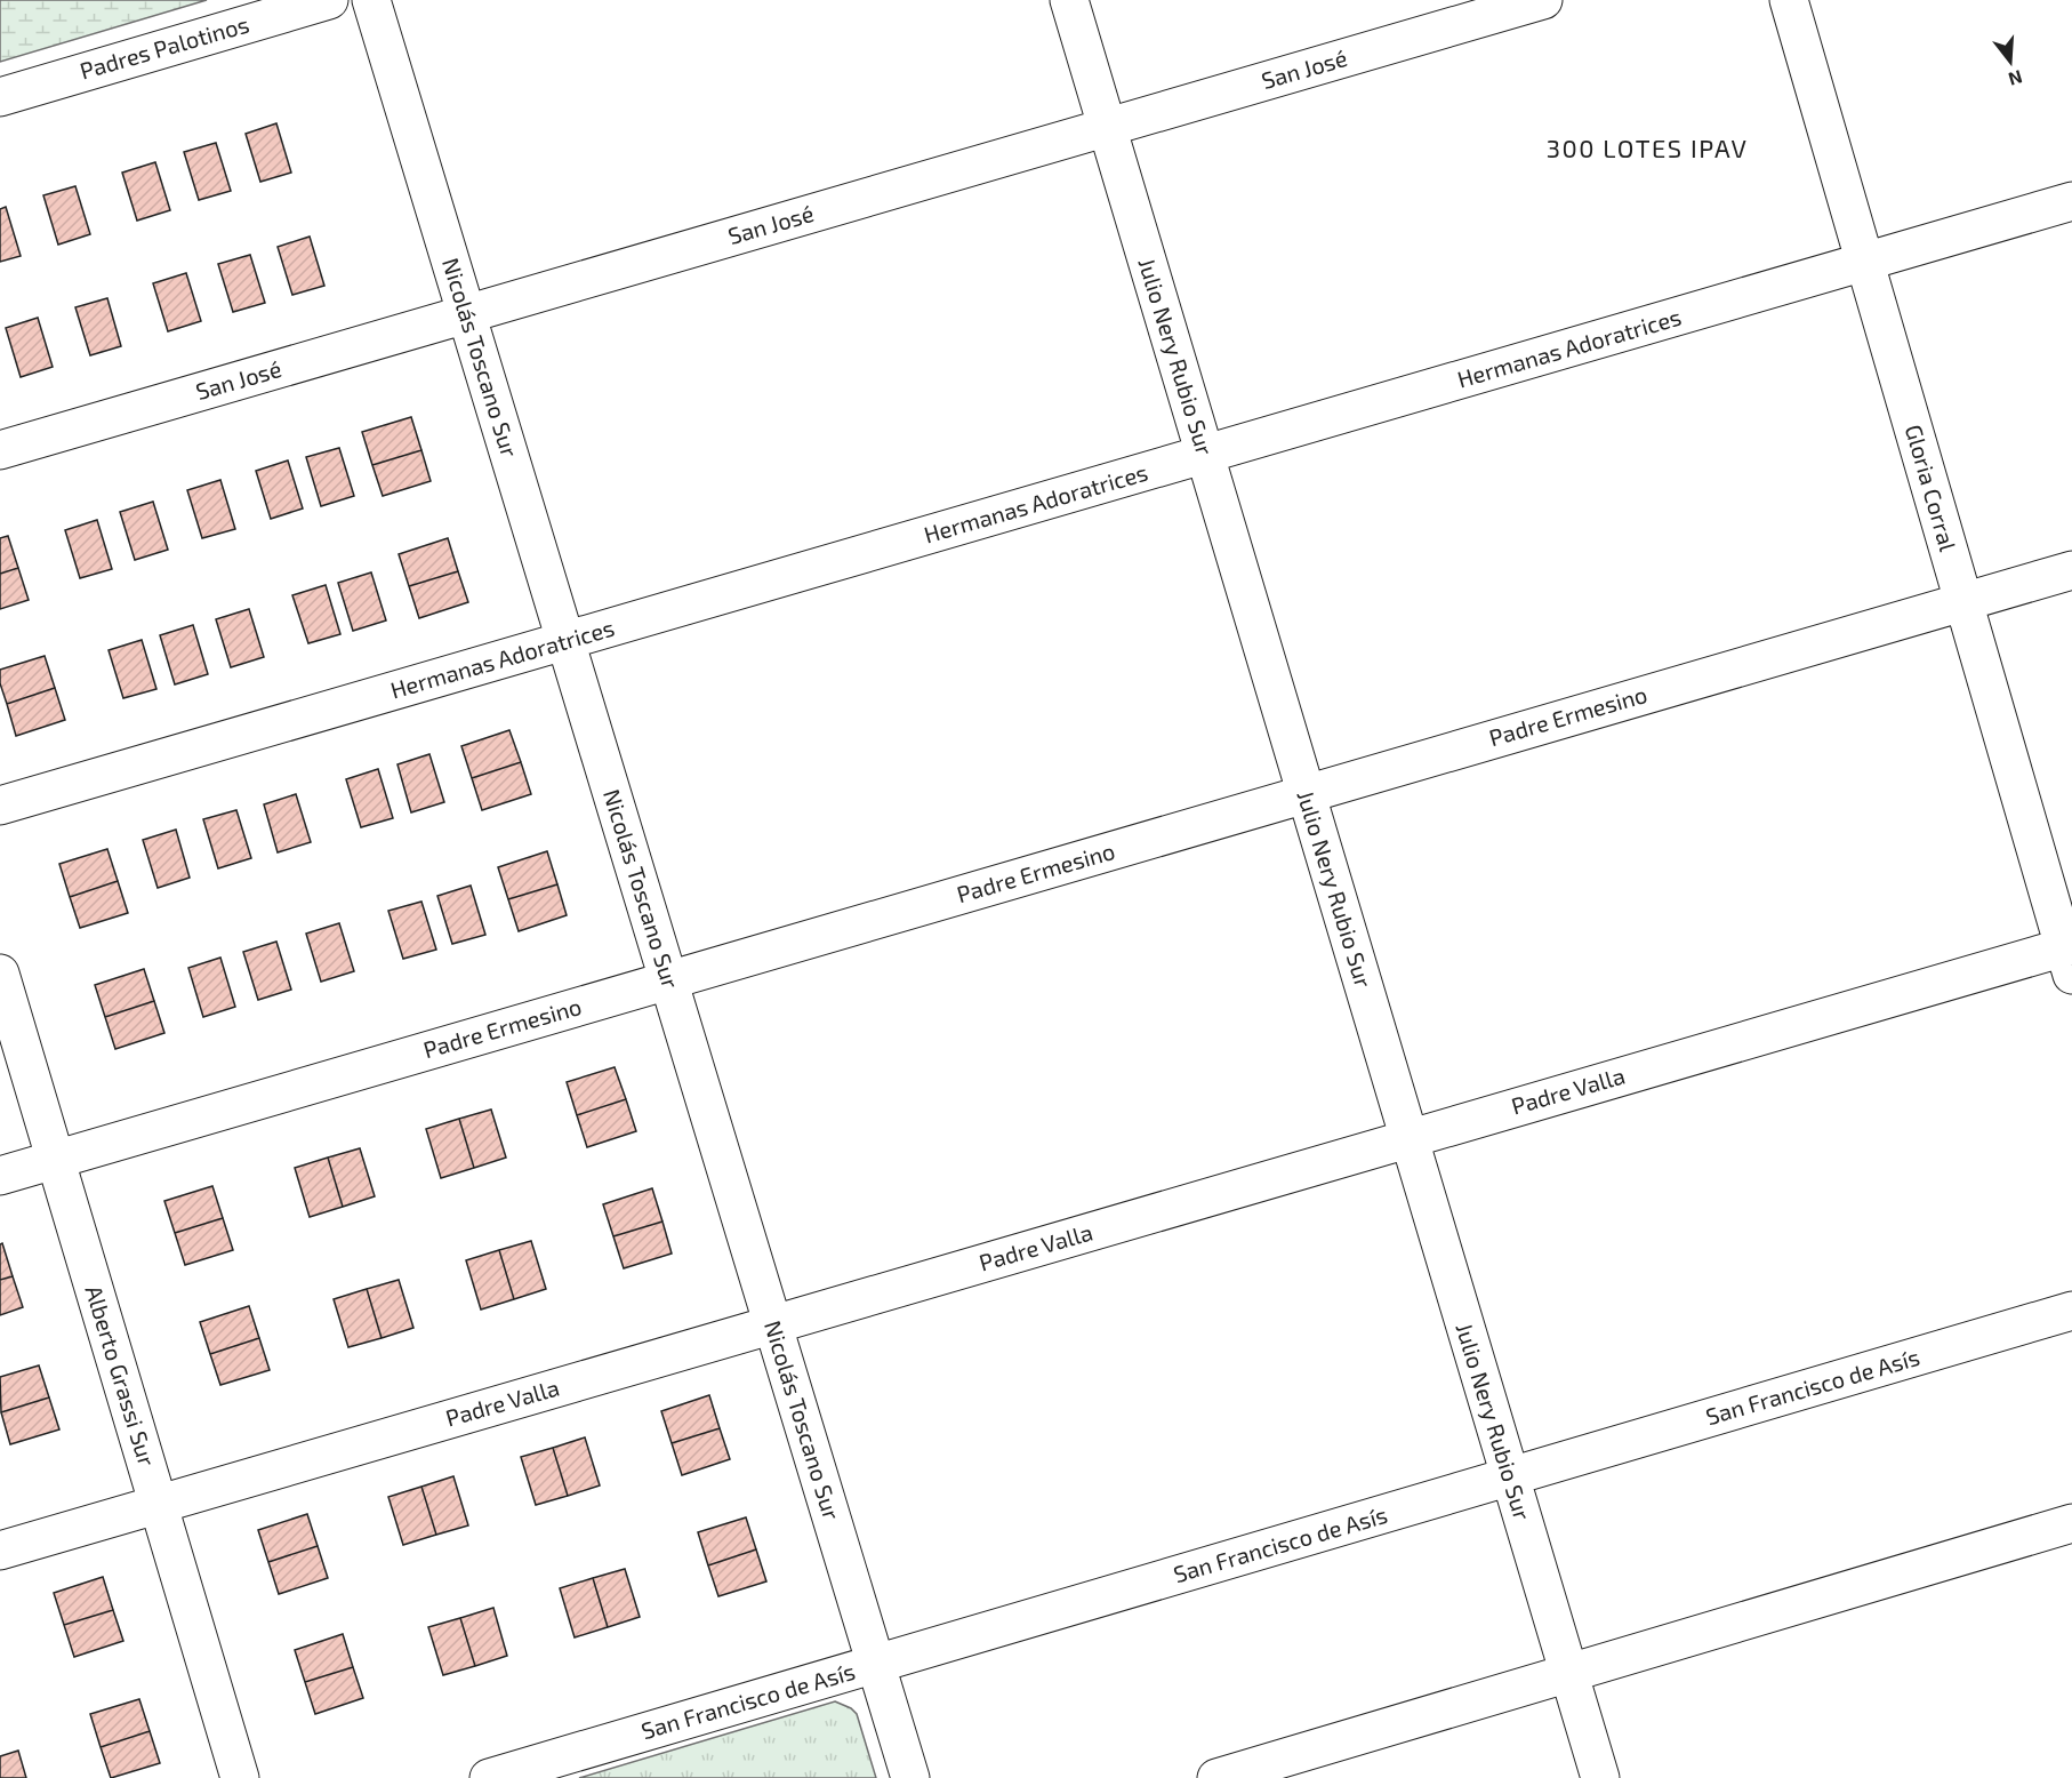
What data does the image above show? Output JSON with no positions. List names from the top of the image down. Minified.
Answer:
{"streets":{"street":["Padres Palotinos","San José","Hermanas Adoratrices","Julio Nery Rubio Sur","Nicolás Toscano Sur","Gloria Corral","Padre Ermesino","Padre Valla","Alberto Grassi Sur","San Francisco de Asís"]},"crossings":[["San José","Julio Nery Rubio Sur"],["San José","Nicolás Toscano Sur"],["Hermanas Adoratrices","Julio Nery Rubio Sur"],["Hermanas Adoratrices","Nicolás Toscano Sur"],["Hermanas Adoratrices","Gloria Corral"],["Julio Nery Rubio Sur","Padre Ermesino"],["Julio Nery Rubio Sur","Padre Valla"],["Julio Nery Rubio Sur","San Francisco de Asís"],["Nicolás Toscano Sur","Padre Ermesino"],["Nicolás Toscano Sur","Padre Valla"],["Nicolás Toscano Sur","San Francisco de Asís"],["Gloria Corral","Padre Ermesino"],["Gloria Corral","Padre Valla"],["Padre Ermesino","Alberto Grassi Sur"],["Padre Valla","Alberto Grassi Sur"]],"districts":["300 LOTES IPAV"],"north":"bottom"}
